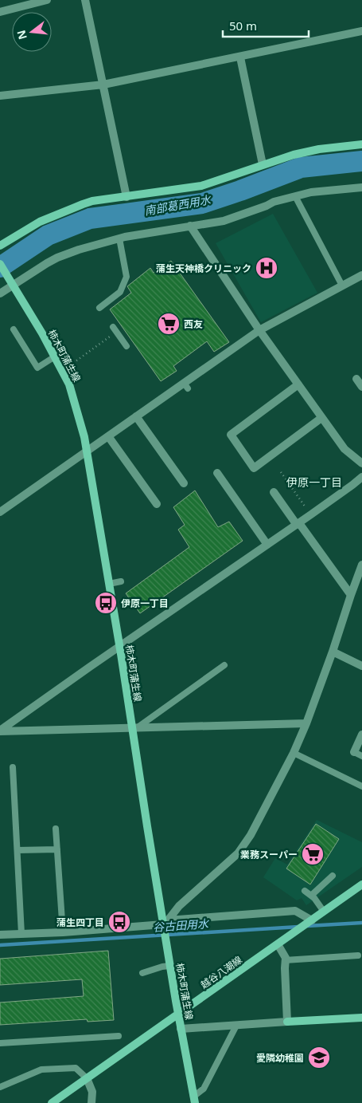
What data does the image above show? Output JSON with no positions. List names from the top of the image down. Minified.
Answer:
{"streets":{"main road":["柿木町蒲生線","越谷八潮線"]},"crossings":[["柿木町蒲生線","越谷八潮線"]],"districts":["伊原一丁目"],"water":["南部葛西用水","谷古田用水"],"places":{"hospital":["蒲生天神橋クリニック"],"supermarket":["西友","業務スーパー"],"bus stop":["伊原一丁目","蒲生四丁目"],"school or university":["愛隣幼稚園"]},"scale_bar":"50 m","north":"left"}
